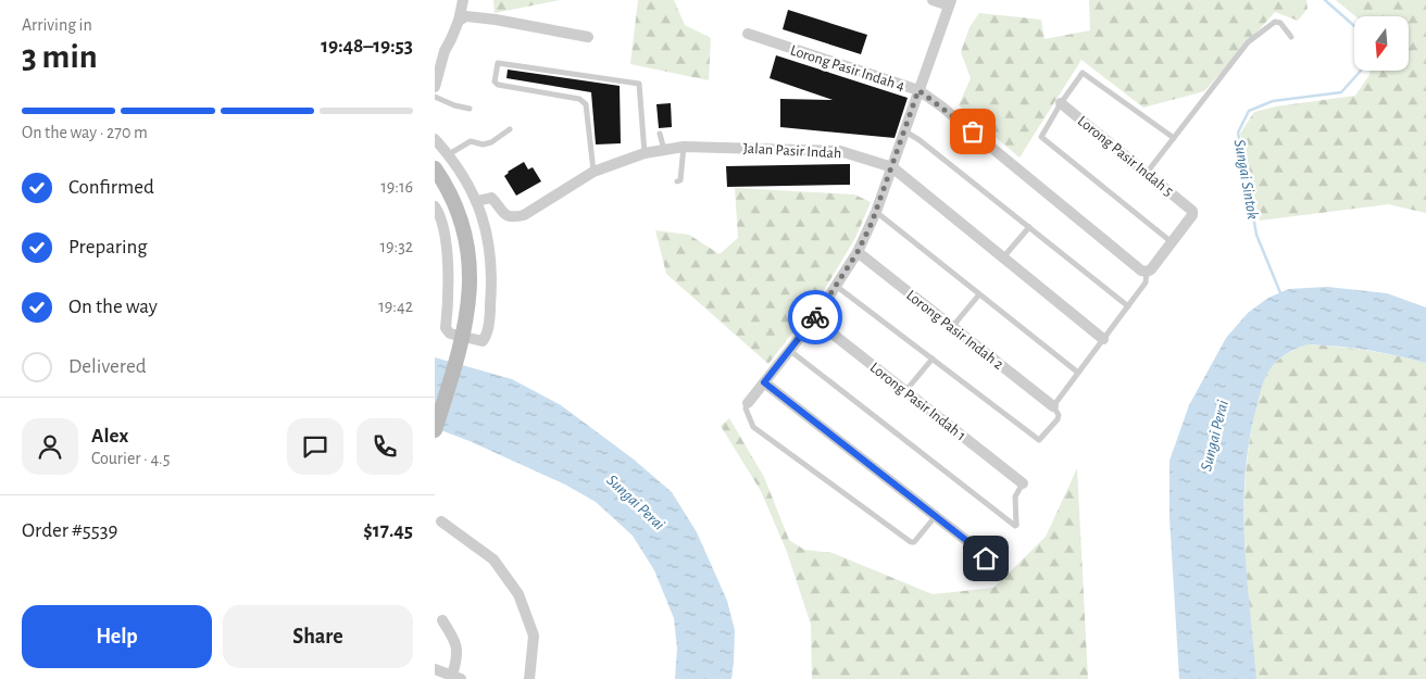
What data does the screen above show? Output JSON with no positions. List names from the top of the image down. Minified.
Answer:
{"streets":{"street":["Lorong Pasir Indah 4","Jalan Pasir Indah","Lorong Pasir Indah 5","Lorong Pasir Indah 2","Lorong Pasir Indah 1"]},"water":["Sungai Sintok","Sungai Perai"],"north":"bottom","page":{"heading":["3 min","Arriving in","19:48–19:53"],"panel":["Alex","Courier · 4.5","Order #5539","$17.45"],"bar":"On the way · 270 m","list":[["Confirmed","19:16"],["Preparing","19:32"],["On the way","19:42"],"Delivered"],"buttons":["Help","Share"]}}
